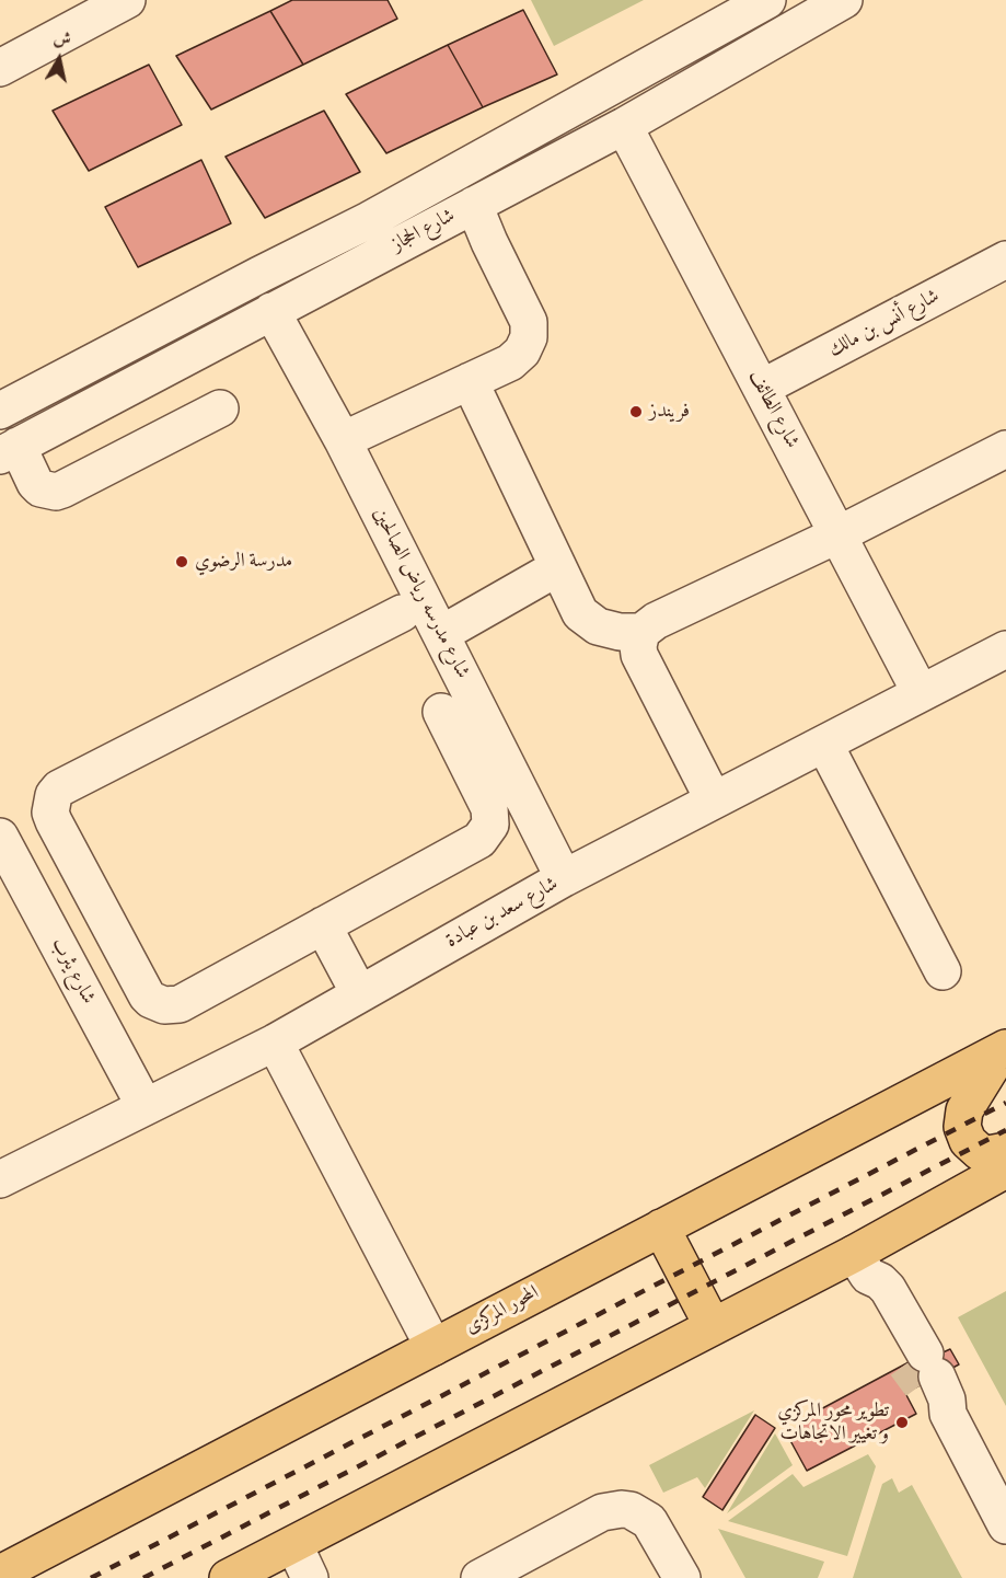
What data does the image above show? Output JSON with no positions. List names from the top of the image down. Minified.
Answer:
{"streets":{"main road":["المحور المركزى"],"street":["شارع الحجاز","شارع أنس بن مالك","شارع الطائف","شارع مدرسه رياض الصالحين","شارع سعد بن عبادة","شارع يثرب"]},"crossings":[["شارع الحجاز","شارع الطائف"],["شارع الحجاز","شارع مدرسه رياض الصالحين"],["شارع أنس بن مالك","شارع الطائف"],["شارع الطائف","شارع سعد بن عبادة"],["شارع مدرسه رياض الصالحين","شارع سعد بن عبادة"],["شارع سعد بن عبادة","شارع يثرب"]],"places":["فريندز","مدرسة الرضوي","تطوير محور المركزي و تغيير الاتجاهات"],"north":"top"}
